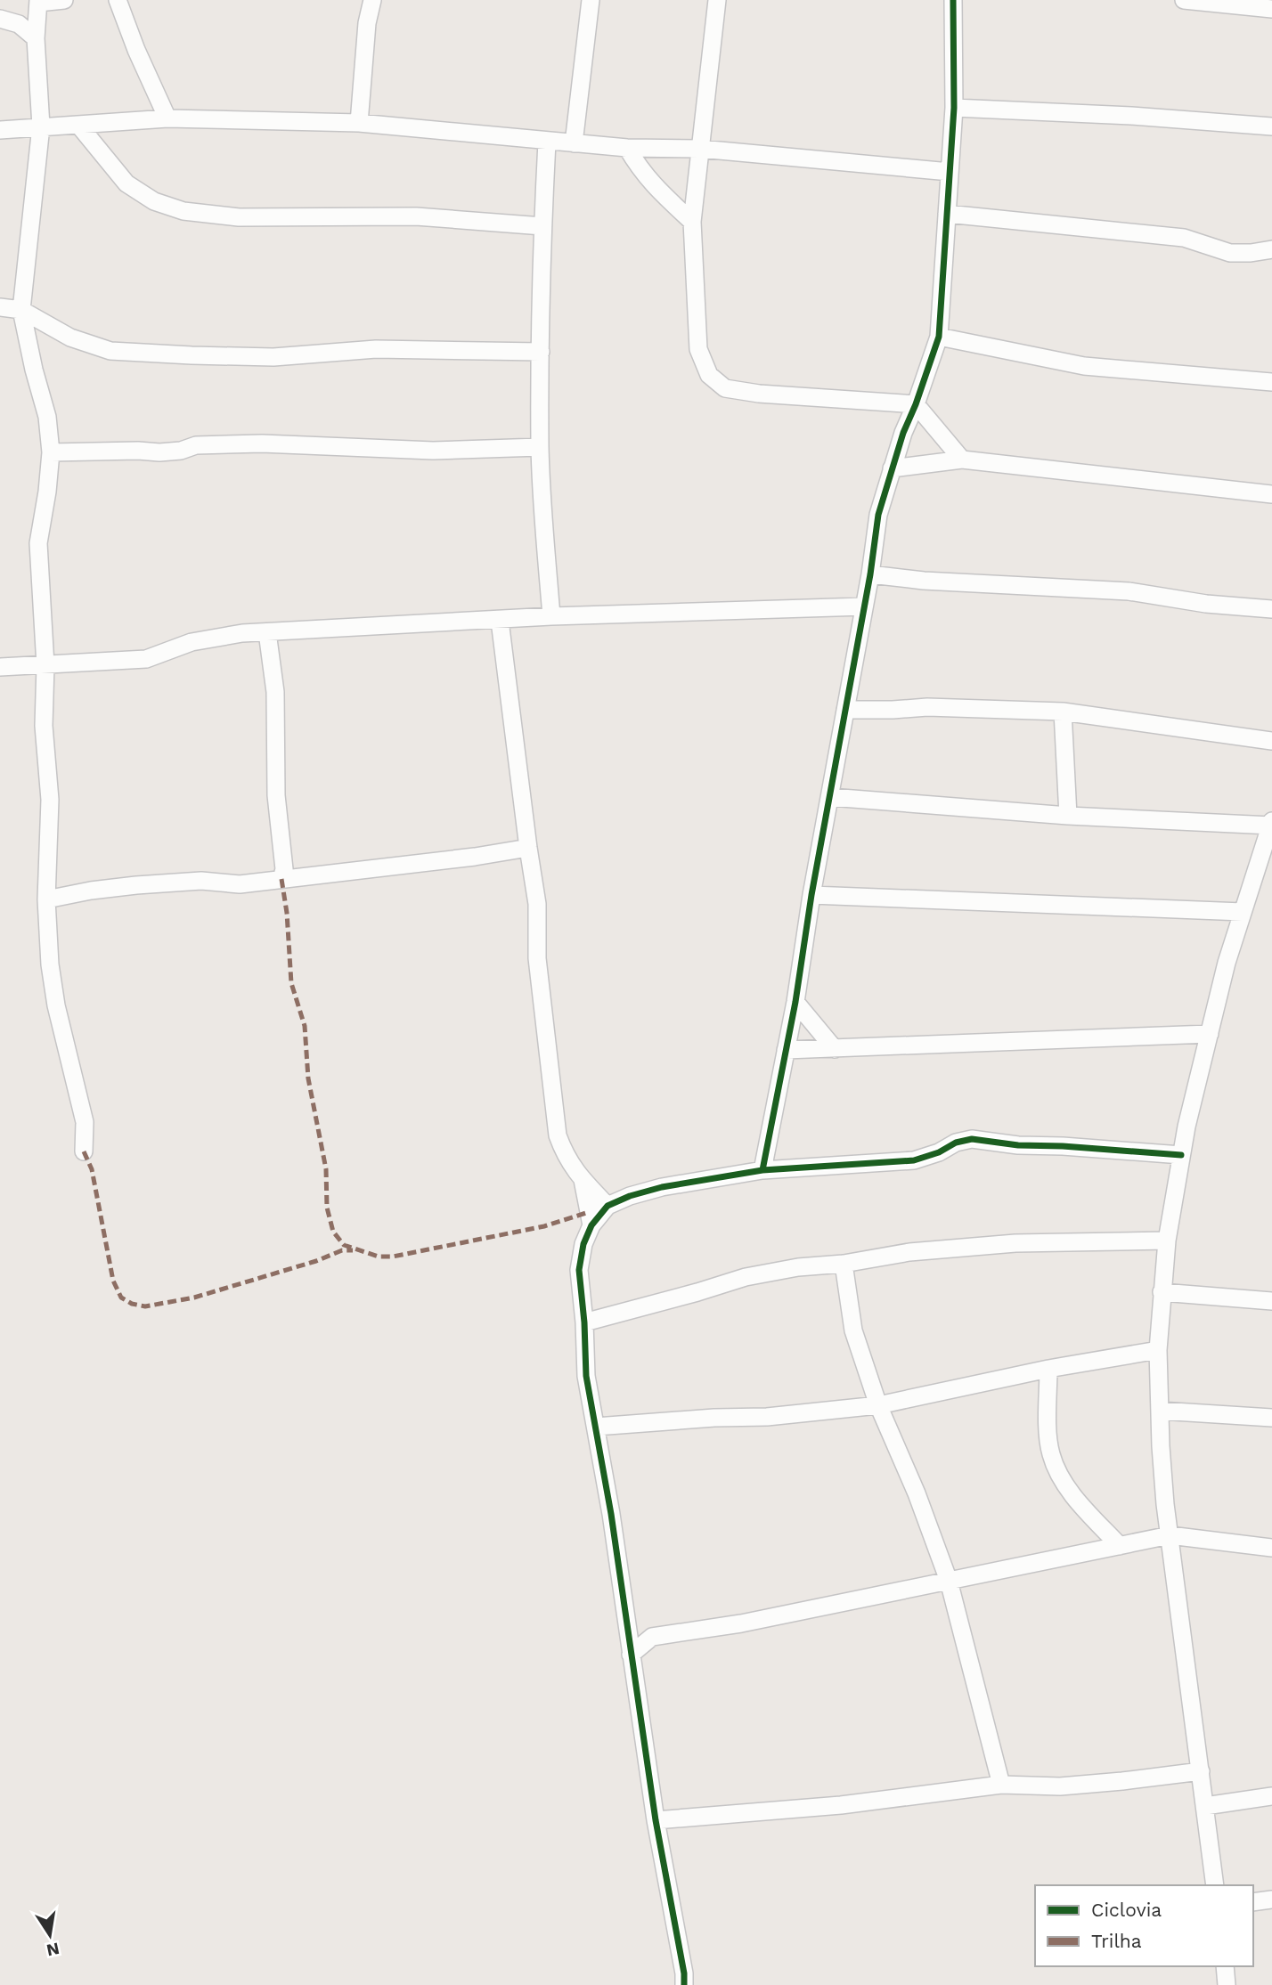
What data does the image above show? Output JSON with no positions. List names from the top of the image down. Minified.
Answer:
{"legend":["Ciclovia","Trilha"],"north":"bottom"}
